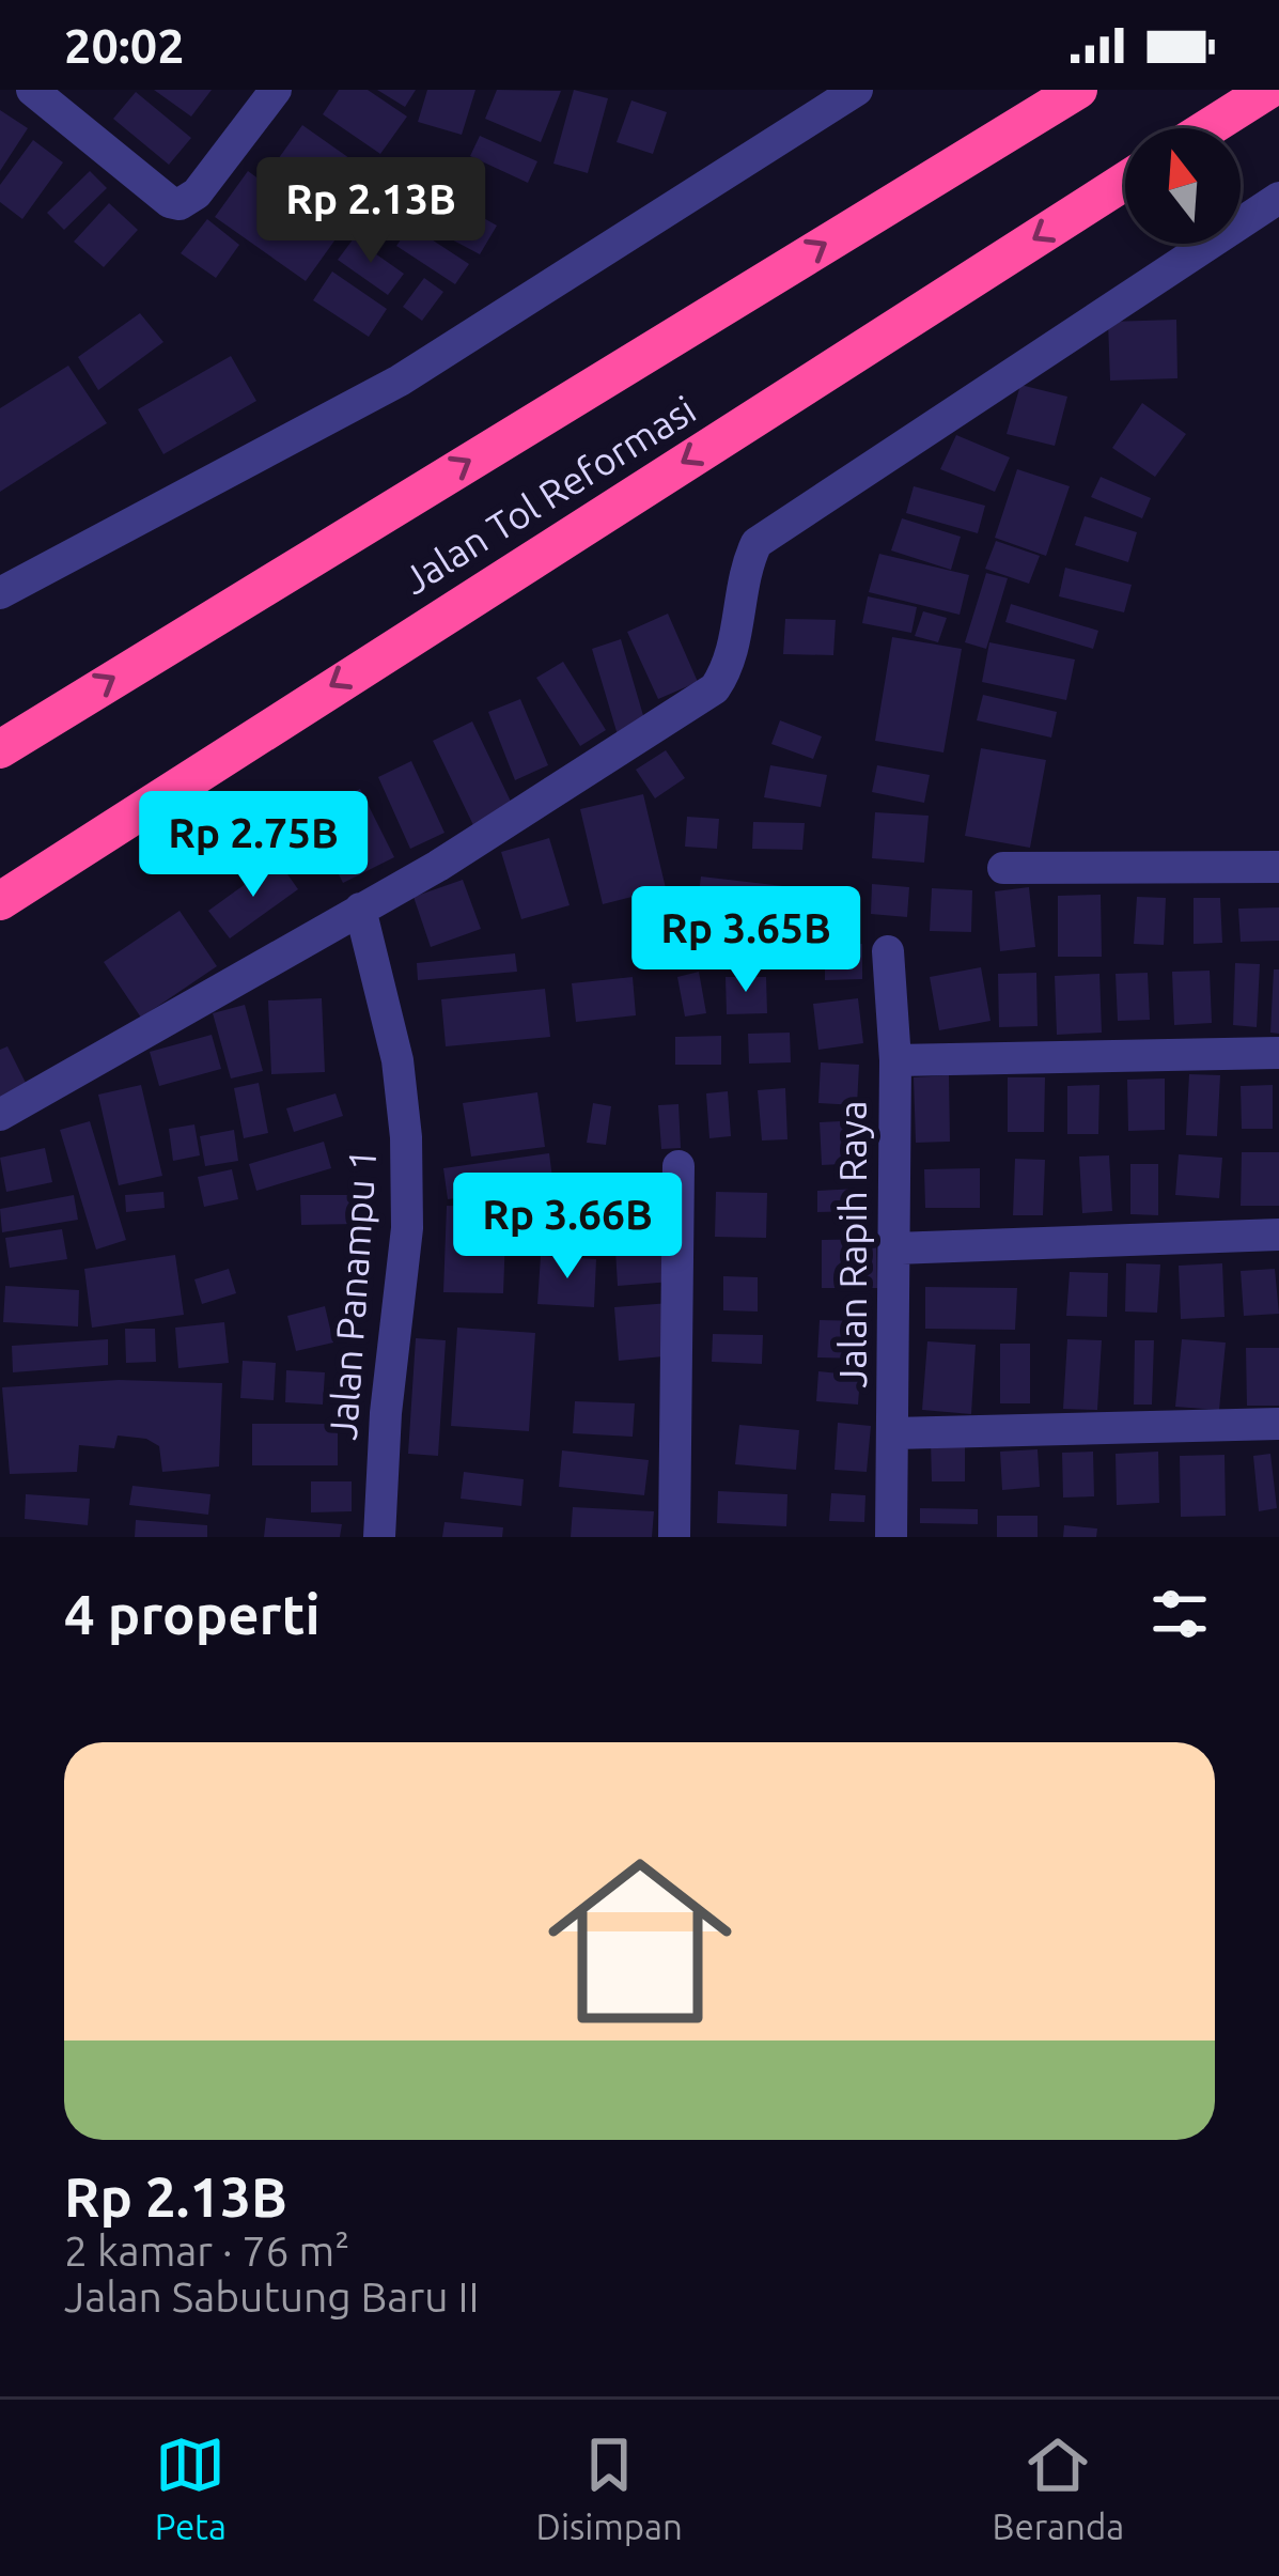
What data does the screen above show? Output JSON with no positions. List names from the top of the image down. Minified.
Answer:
{"streets":{"highway":["Jalan Tol Reformasi"],"street":["Jalan Rapih Raya","Jalan Panampu 1"]},"north":"top","page":{"status":"20:02","price":["Rp 2.13B","Rp 2.75B","Rp 3.65B","Rp 3.66B"],"heading":"4 properti","list":[{"name":"Rp 2.13B","note":"2 kamar · 76 m² · Jalan Sabutung Baru II"}],"tabs":["Peta","Disimpan","Beranda"]}}
